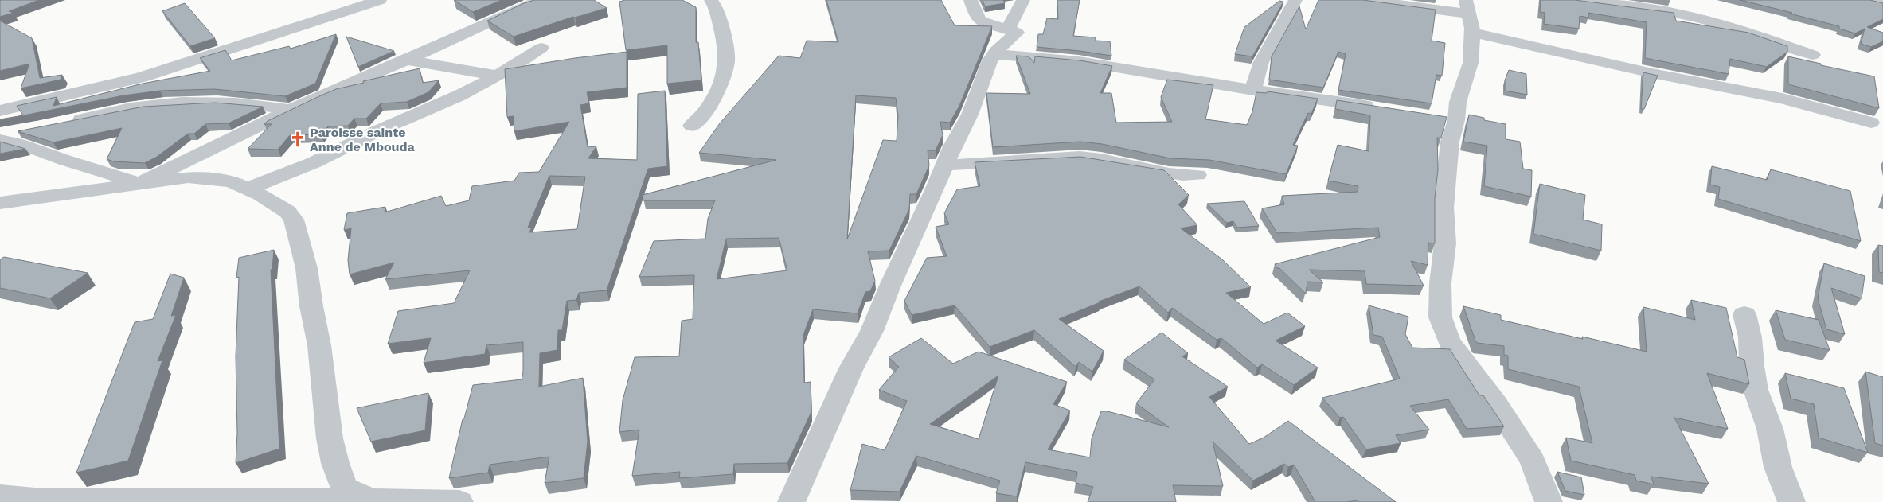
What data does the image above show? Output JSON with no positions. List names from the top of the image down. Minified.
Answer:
{"places":{"church":["Paroisse sainte Anne de Mbouda"]}}
